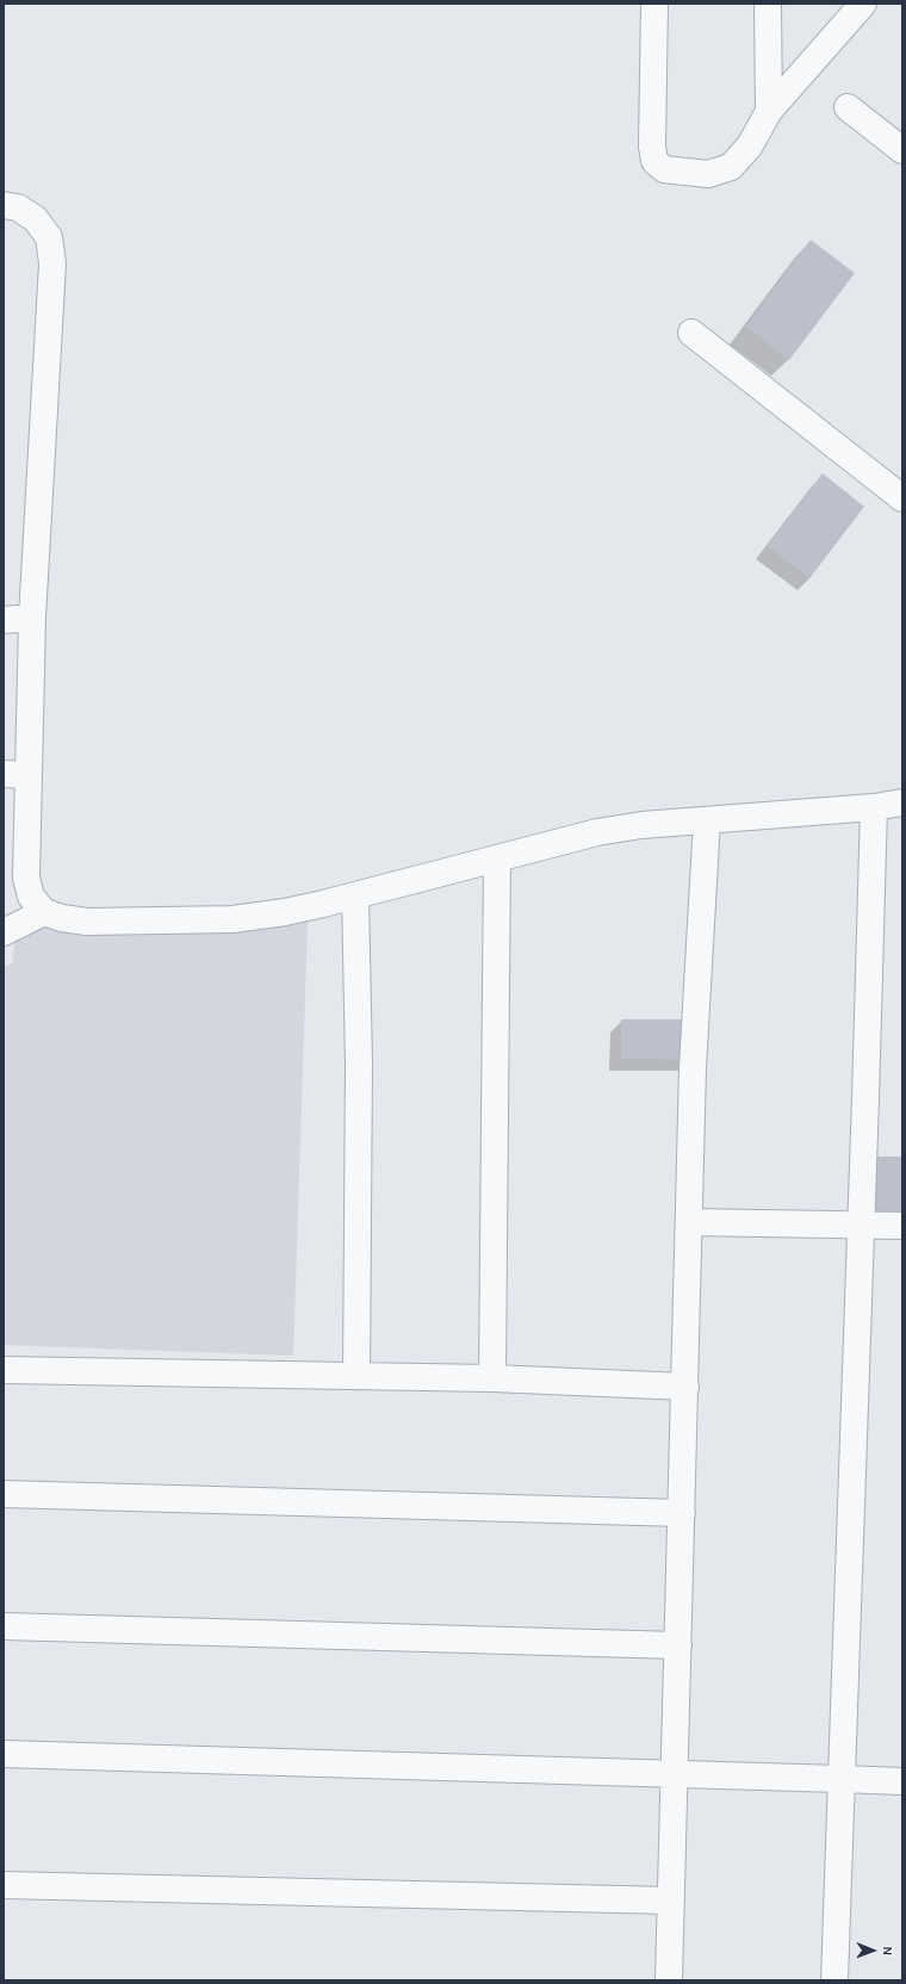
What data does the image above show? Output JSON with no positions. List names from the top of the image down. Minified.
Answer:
{"north":"right"}
